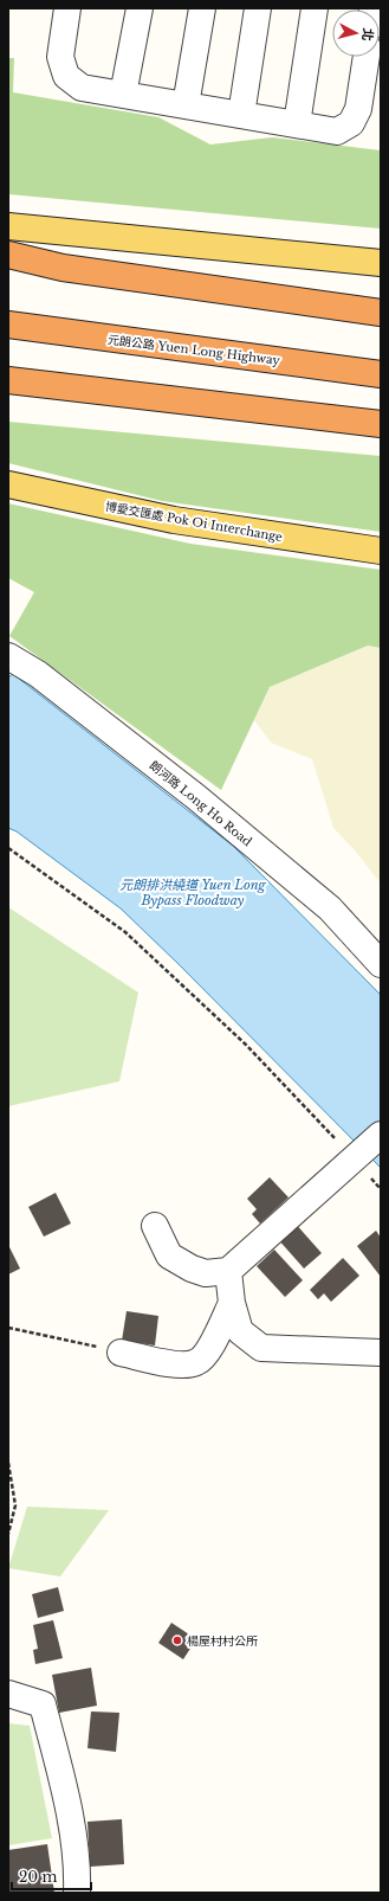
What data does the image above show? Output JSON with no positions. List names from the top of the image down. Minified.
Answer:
{"streets":{"highway":["元朗公路 Yuen Long Highway"],"main road":["博愛交匯處 Pok Oi Interchange"],"street":["朗河路 Long Ho Road"]},"water":["元朗排洪繞道 Yuen Long Bypass Floodway"],"places":["楊屋村村公所"],"scale_bar":"20 m","north":"right"}
